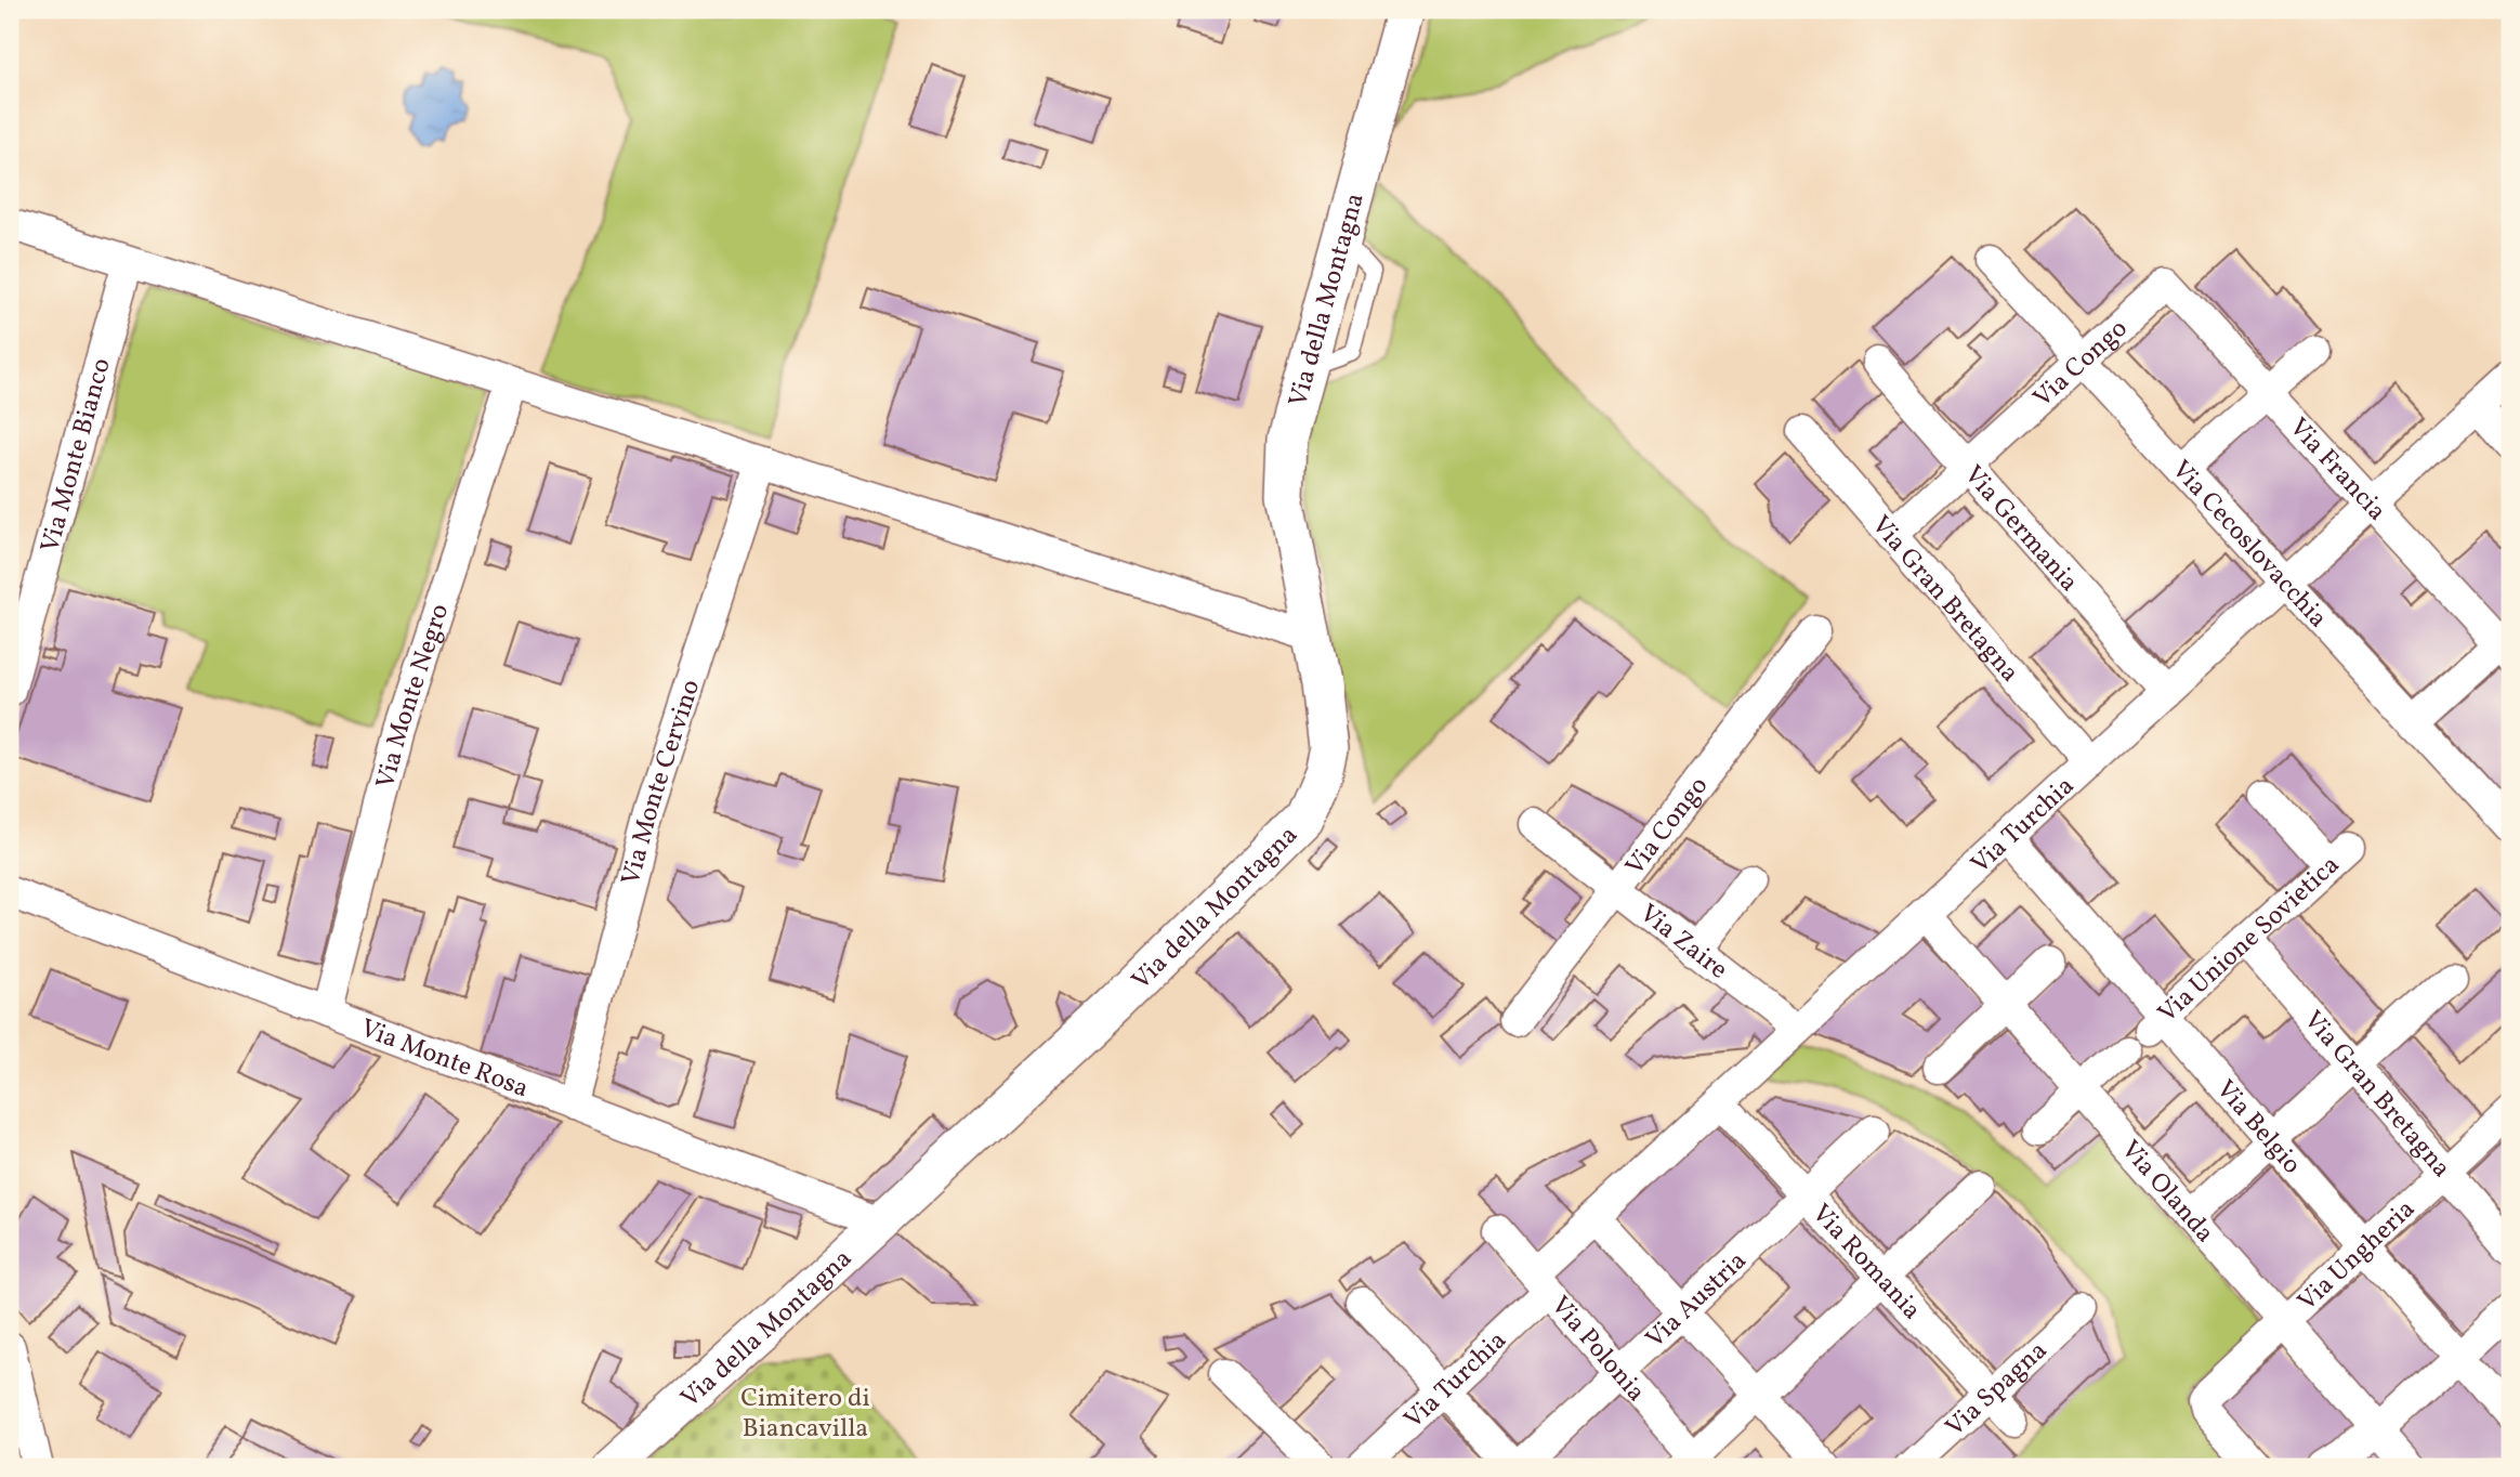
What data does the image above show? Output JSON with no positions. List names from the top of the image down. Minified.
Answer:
{"streets":{"street":["Via della Montagna","Via Congo","Via Monte Bianco","Via Francia","Via Germania","Via Cecoslovacchia","Via Gran Bretagna","Via Monte Negro","Via Monte Cervino","Via Turchia","Via Unione Sovietica","Via Zaire","Via Monte Rosa","Via Belgio","Via Olanda","Via Ungheria","Via Romania","Via Austria","Via Polonia","Via Spagna"]},"crossings":[["Via della Montagna","Via Monte Rosa"],["Via Congo","Via Francia"],["Via Congo","Via Germania"],["Via Congo","Via Cecoslovacchia"],["Via Congo","Via Gran Bretagna"],["Via Congo","Via Zaire"],["Via Francia","Via Turchia"],["Via Germania","Via Turchia"],["Via Cecoslovacchia","Via Turchia"],["Via Gran Bretagna","Via Turchia"],["Via Gran Bretagna","Via Unione Sovietica"],["Via Gran Bretagna","Via Ungheria"],["Via Monte Negro","Via Monte Rosa"],["Via Monte Cervino","Via Monte Rosa"],["Via Turchia","Via Zaire"],["Via Turchia","Via Belgio"],["Via Turchia","Via Olanda"],["Via Turchia","Via Romania"],["Via Turchia","Via Polonia"],["Via Unione Sovietica","Via Belgio"],["Via Belgio","Via Ungheria"],["Via Olanda","Via Ungheria"],["Via Romania","Via Austria"],["Via Romania","Via Spagna"],["Via Austria","Via Polonia"]],"parks":["Cimitero di Biancavilla"]}
